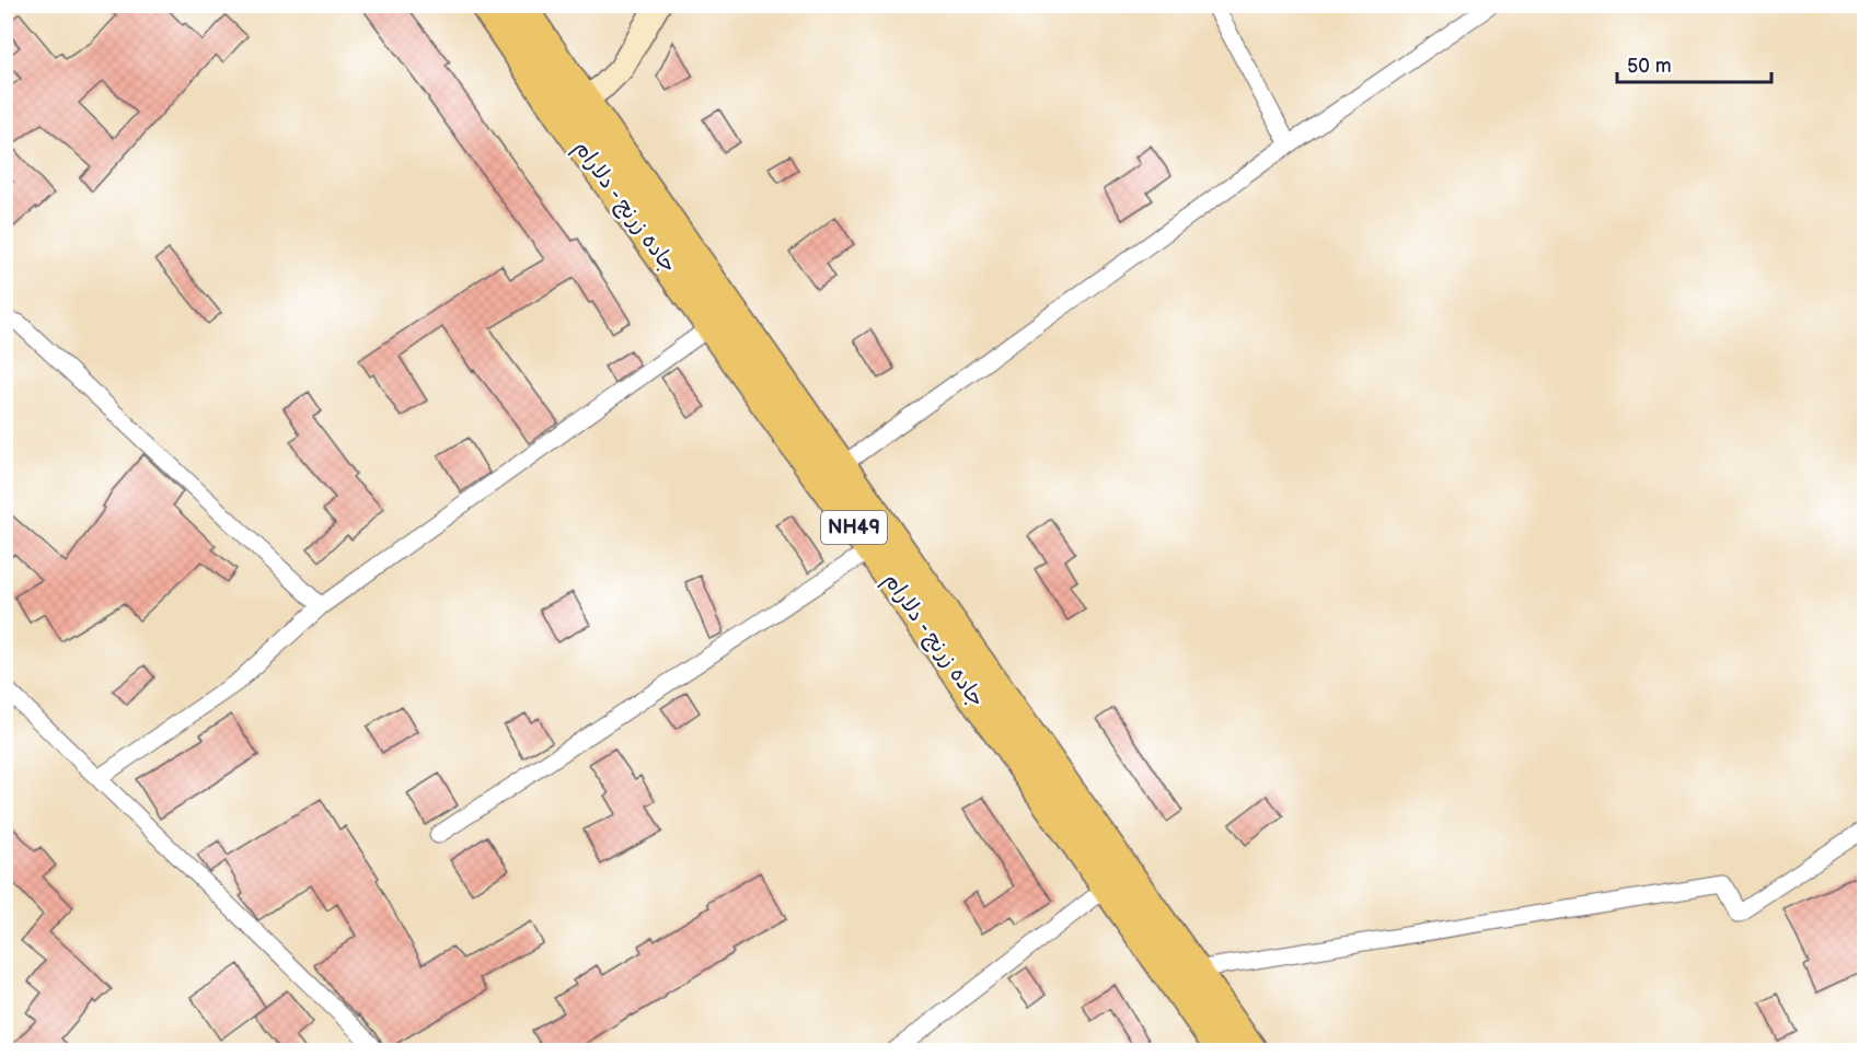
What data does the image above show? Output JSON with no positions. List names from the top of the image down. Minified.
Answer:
{"streets":{"highway":["جاده زرنج - دلارام","NH49"]},"scale_bar":"50 m"}
